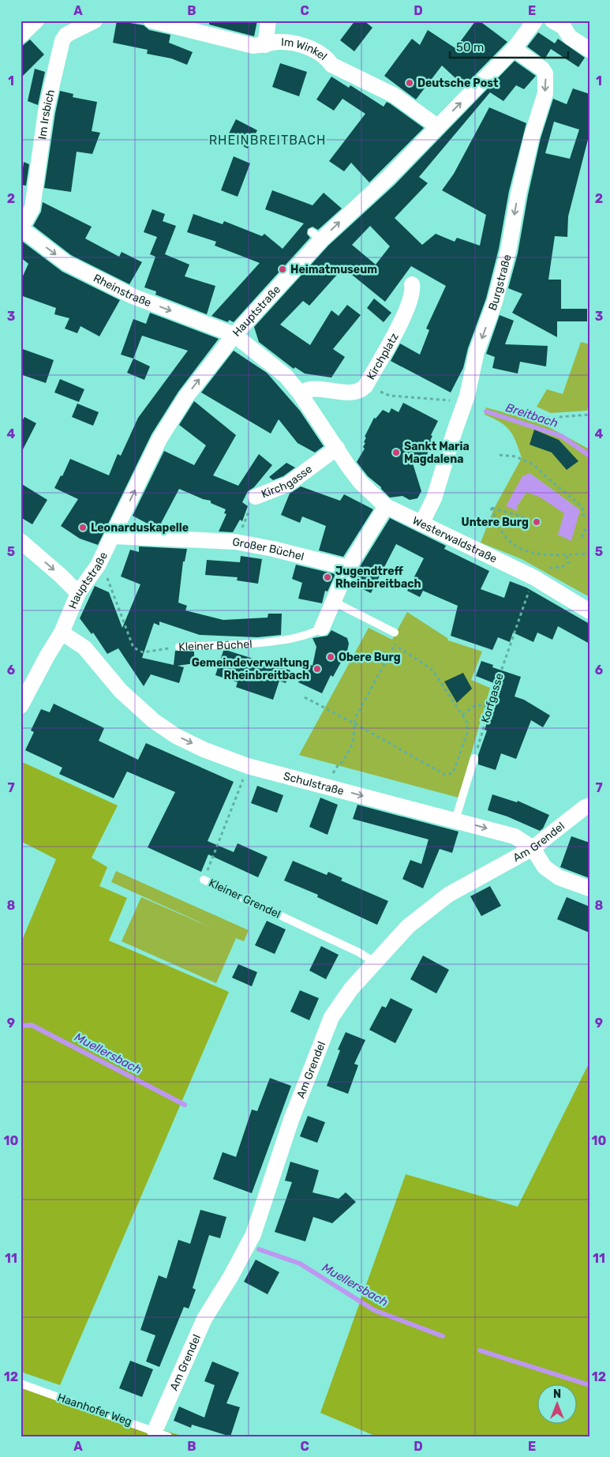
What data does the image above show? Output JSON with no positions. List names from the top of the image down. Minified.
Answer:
{"streets":{"street":["Im Winkel","Im Irsbich","Burgstraße","Rheinstraße","Hauptstraße","Kirchplatz","Kirchgasse","Westerwaldstraße","Großer Büchel","Kleiner Büchel","Schulstraße","Am Grendel"],"lane":["Kleiner Grendel","Haanhofer Weg"],"path":["Korfgasse"]},"crossings":[["Im Winkel","Hauptstraße"],["Burgstraße","Hauptstraße"],["Burgstraße","Westerwaldstraße"],["Rheinstraße","Hauptstraße"],["Hauptstraße","Großer Büchel"],["Hauptstraße","Kleiner Büchel"],["Hauptstraße","Schulstraße"],["Kirchgasse","Westerwaldstraße"],["Kirchgasse","Großer Büchel"],["Westerwaldstraße","Korfgasse"],["Großer Büchel","Kleiner Büchel"],["Schulstraße","Am Grendel"],["Schulstraße","Kleiner Grendel"],["Am Grendel","Kleiner Grendel"],["Am Grendel","Haanhofer Weg"]],"one_way":["Burgstraße","Rheinstraße","Hauptstraße","Schulstraße"],"districts":["RHEINBREITBACH"],"water":["Breitbach","Muellersbach"],"places":["Deutsche Post","Heimatmuseum","Sankt Maria Magdalena","Untere Burg","Leonarduskapelle","Jugendtreff Rheinbreitbach","Obere Burg","Gemeindeverwaltung Rheinbreitbach"],"scale_bar":"50 m","north":"top","grid":{"columns":["A","B","C","D","E"],"rows":["1","2","3","4","5","6","7","8","9","10","11","12"]}}
